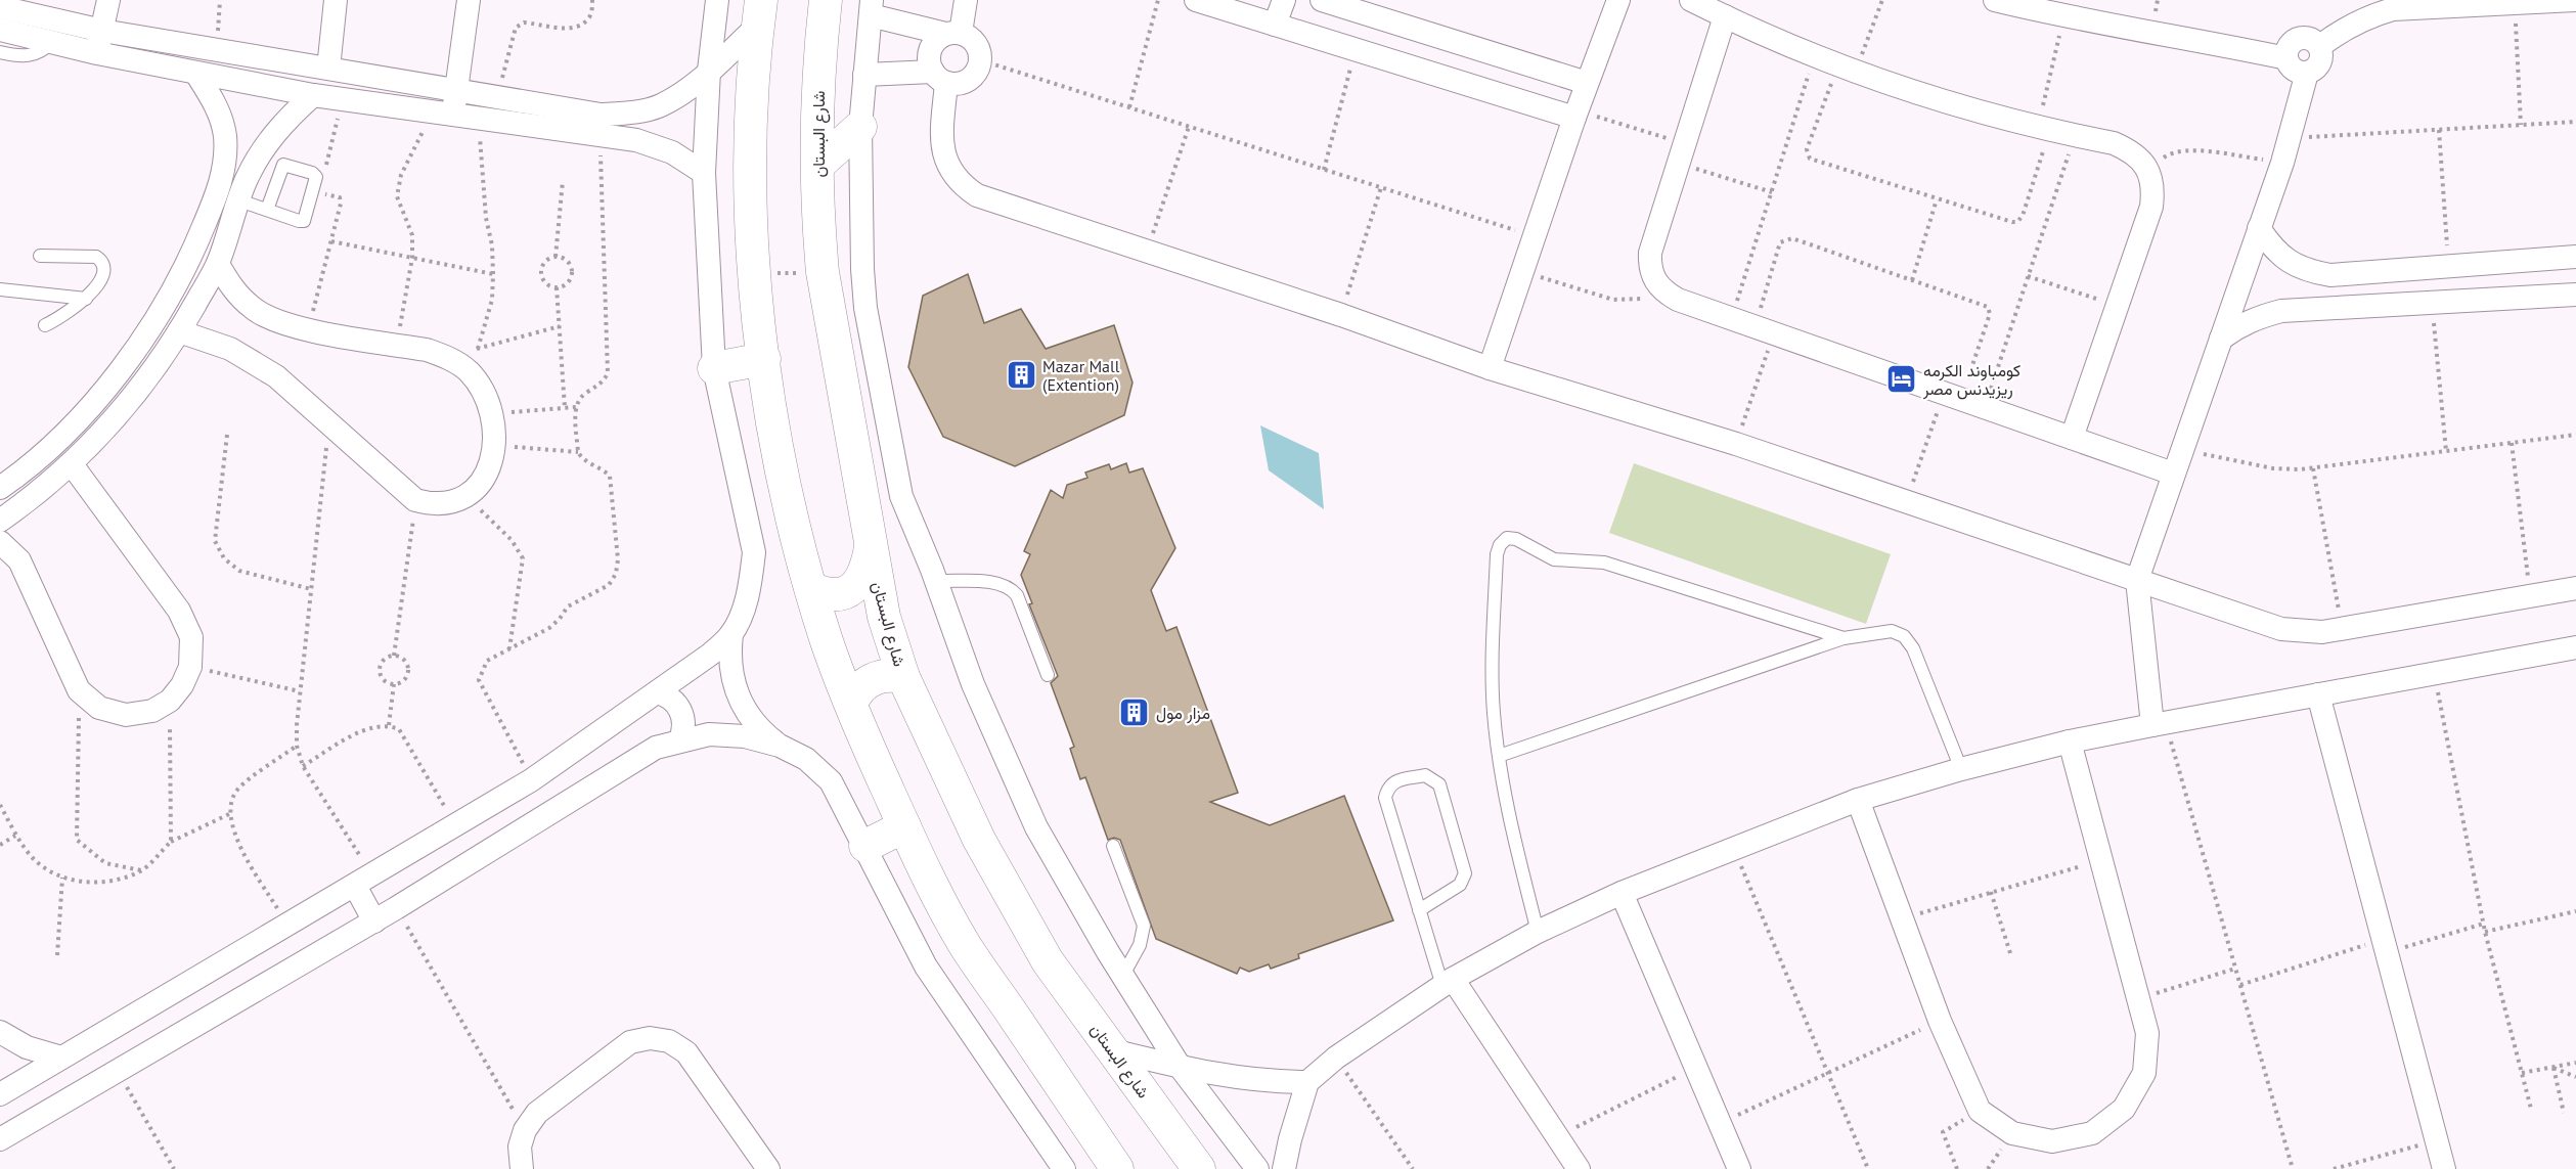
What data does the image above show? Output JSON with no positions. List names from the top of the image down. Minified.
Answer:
{"streets":{"street":["شارع البستان"]},"places":{"building":["Mazar Mall (Extention)","مزار مول"],"hotel":["كومباوند الكرمه ريزيدنس مصر"]}}
